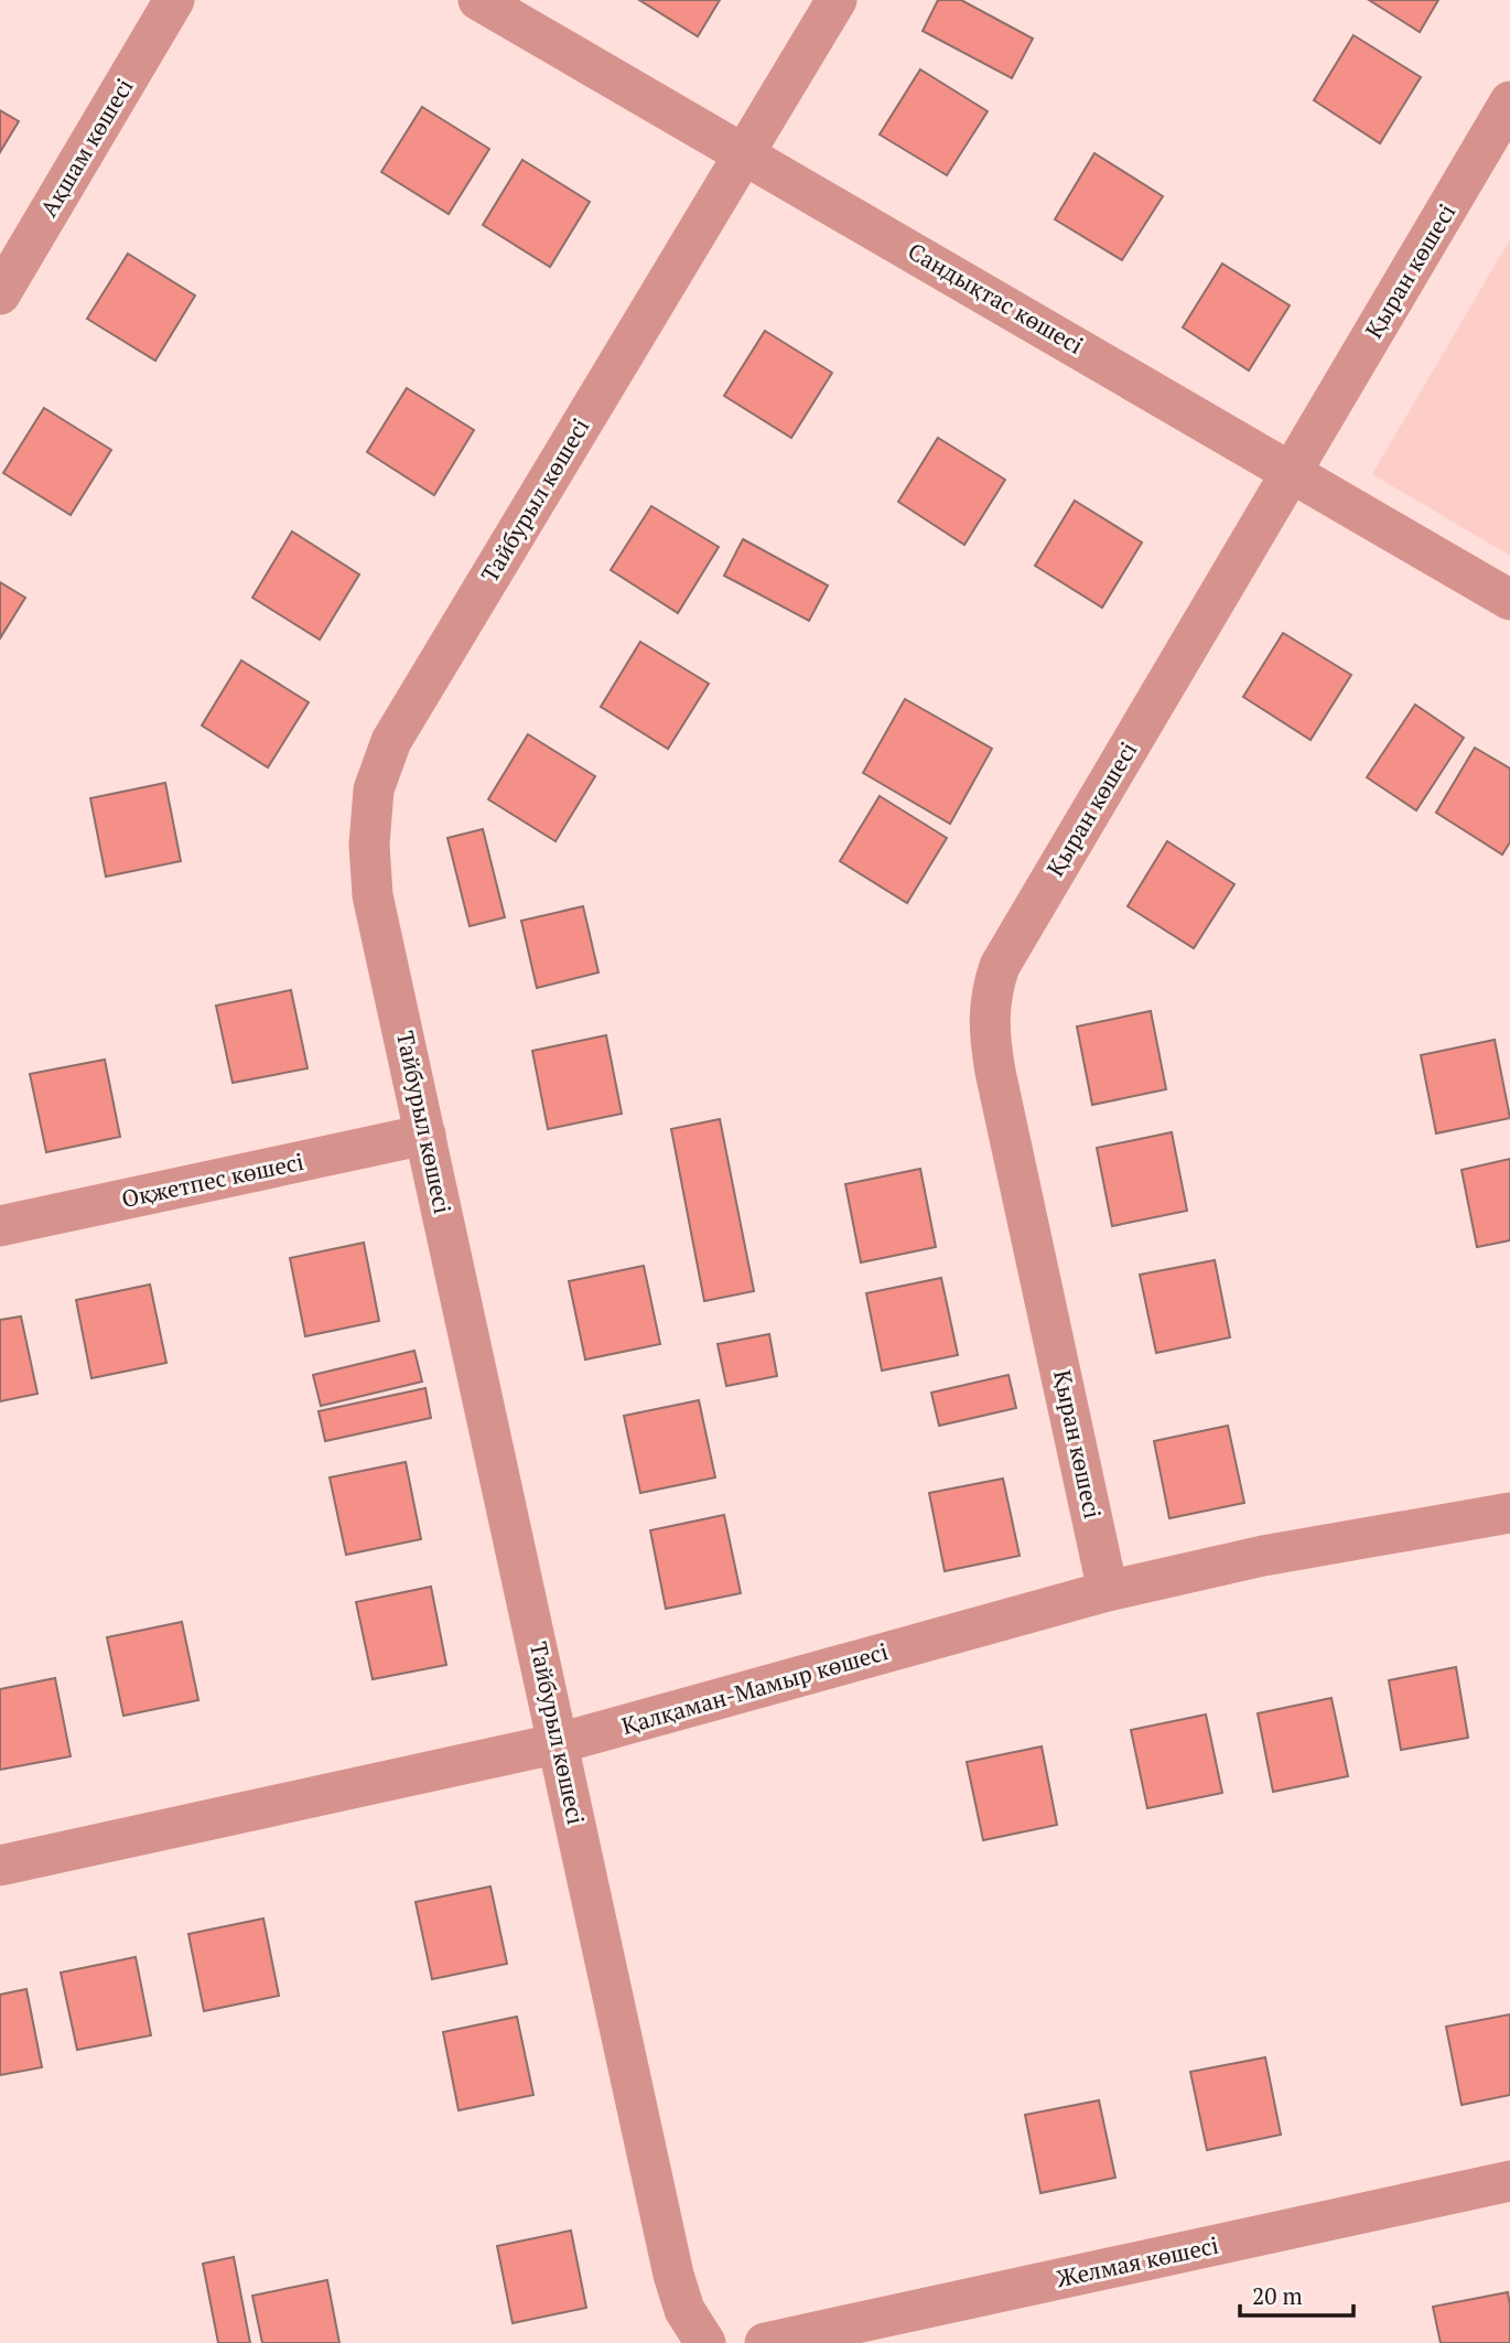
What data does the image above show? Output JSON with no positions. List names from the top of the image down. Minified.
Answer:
{"streets":{"street":["Ақшам көшесі","Қыран көшесі","Сандықтас көшесі","Тайбурыл көшесі","Оқжетпес көшесі","Қалқаман-Мамыр көшесі","Желмая көшесі"]},"crossings":[["Қыран көшесі","Сандықтас көшесі"],["Қыран көшесі","Қалқаман-Мамыр көшесі"],["Сандықтас көшесі","Тайбурыл көшесі"],["Тайбурыл көшесі","Оқжетпес көшесі"],["Тайбурыл көшесі","Қалқаман-Мамыр көшесі"]],"scale_bar":"20 m"}
